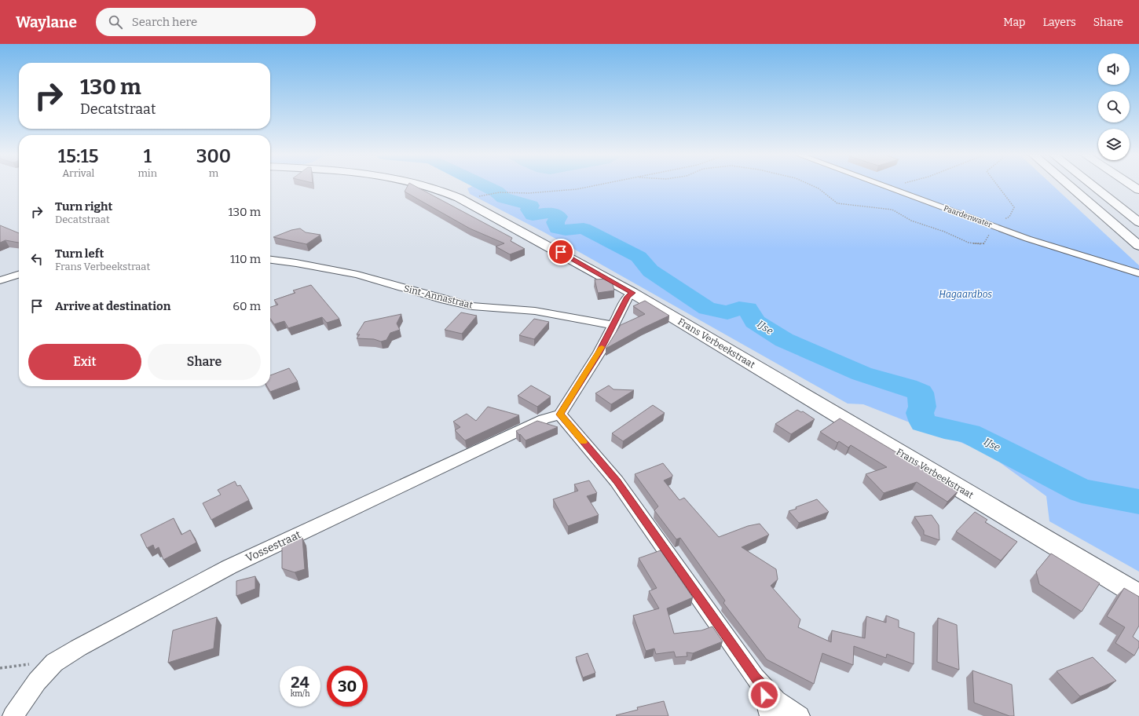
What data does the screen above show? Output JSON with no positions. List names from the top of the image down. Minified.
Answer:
{"streets":{"main road":["Frans Verbeekstraat"],"street":["Paardenwater","Sint-Annastraat","Vossestraat"]},"water":["IJse"],"parks":["Hagaardbos"],"page":{"header":"Waylane","search":"Search here","nav":["Map","Layers","Share"],"turn":["130 m","Decatstraat"],"eta":["15:15","Arrival","1","min","300","m"],"list":[{"name":"Turn right","note":"Decatstraat","value":"130 m"},{"name":"Turn left","note":"Frans Verbeekstraat","value":"110 m"},{"name":"Arrive at destination","value":"60 m"}],"buttons":["Exit","Share"],"speed":"24 km/h","limit":"30"}}
